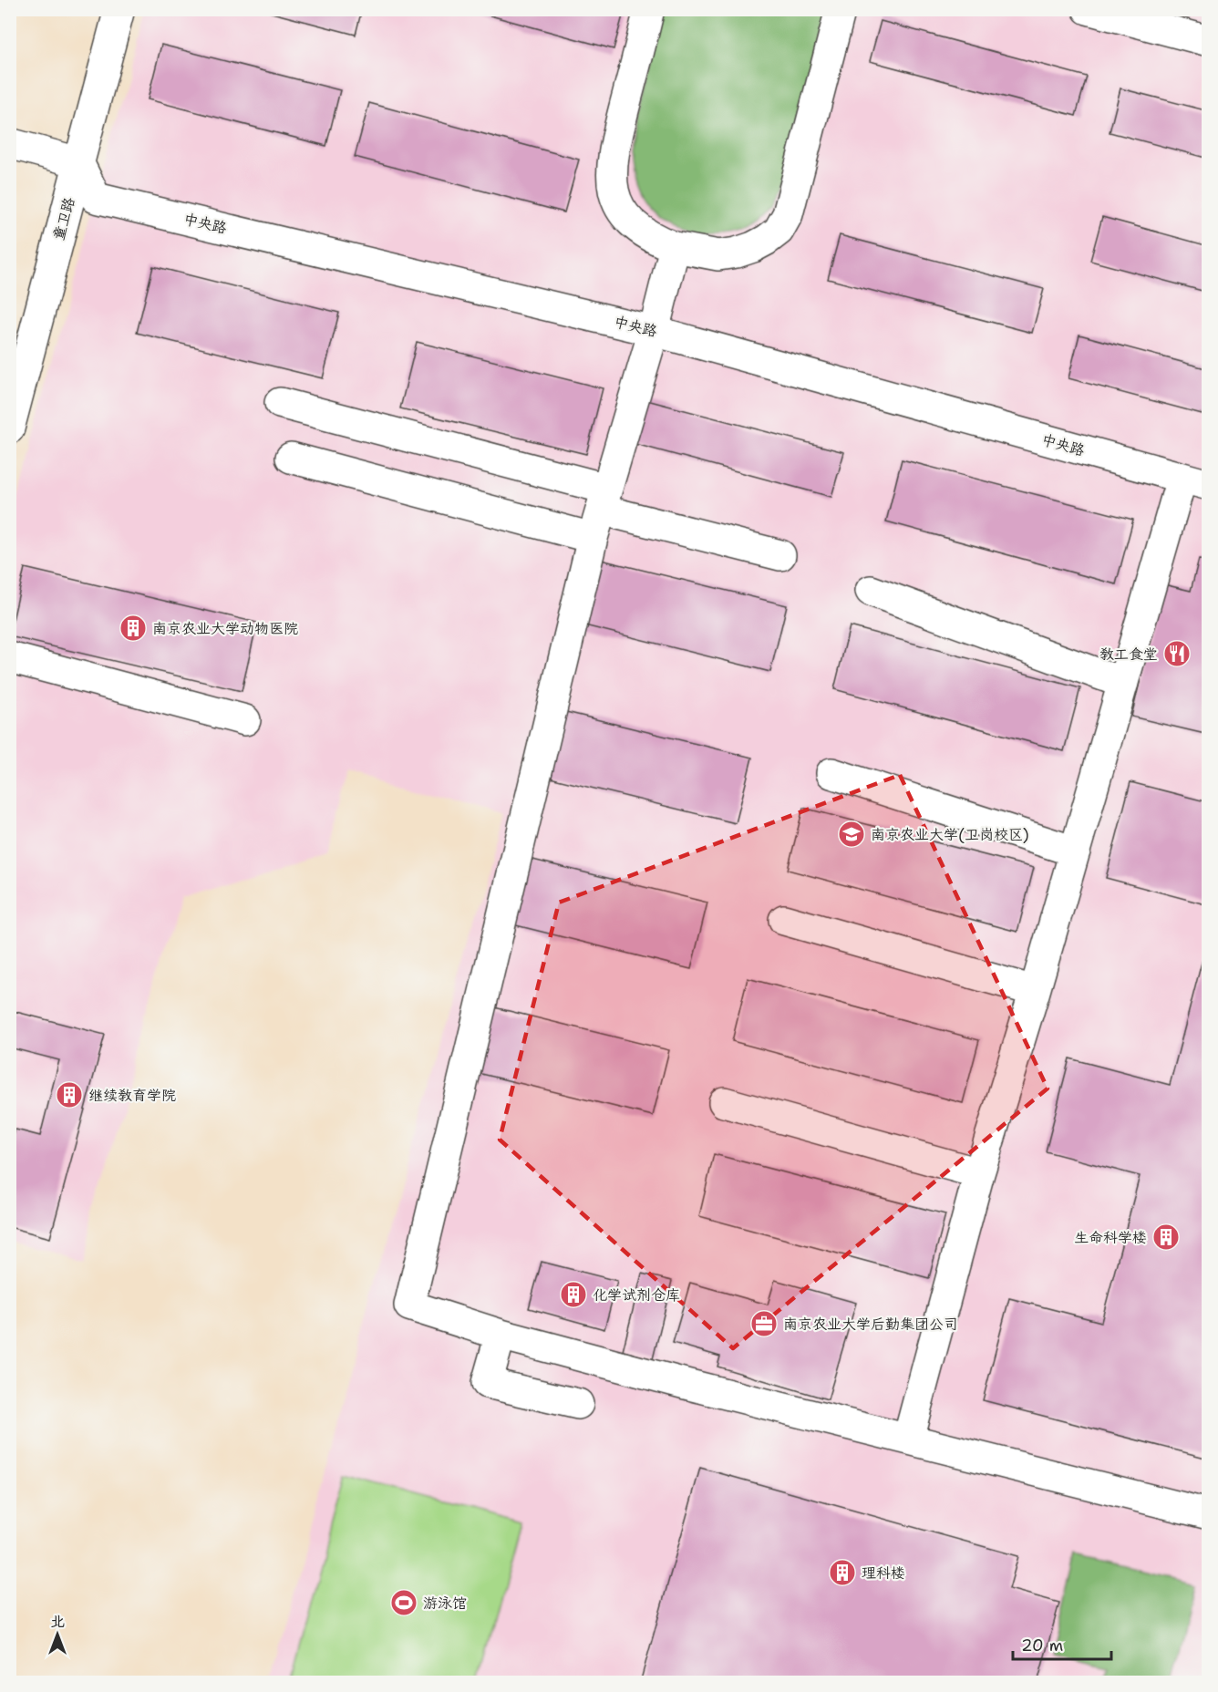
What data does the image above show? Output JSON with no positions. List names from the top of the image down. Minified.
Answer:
{"streets":{"street":["童卫路","中央路"]},"crossings":[["童卫路","中央路"]],"places":{"building":["南京农业大学动物医院","继续教育学院","生命科学楼","化学试剂仓库","理科楼"],"restaurant":["教工食堂"],"school or university":["南京农业大学(卫岗校区)"],"office":["南京农业大学后勤集团公司"],"sports":["游泳馆"]},"scale_bar":"20 m","north":"top"}
